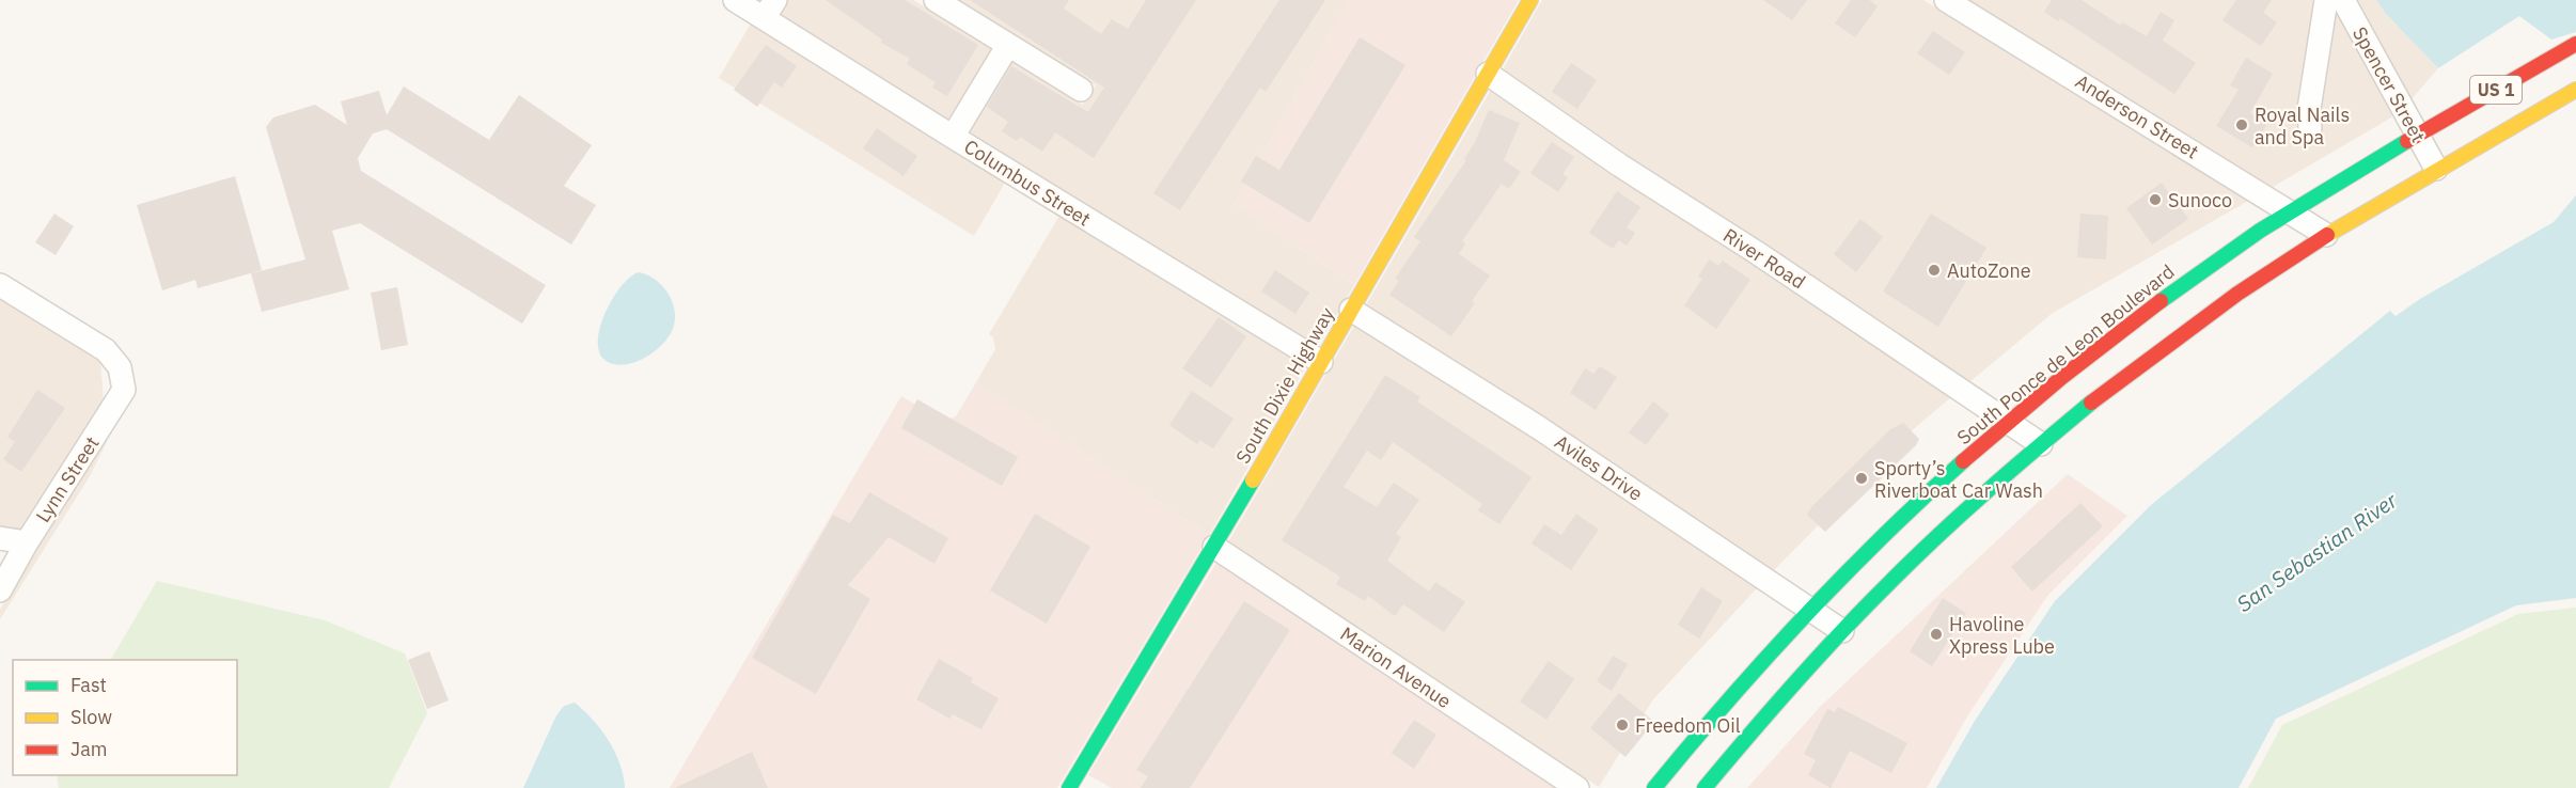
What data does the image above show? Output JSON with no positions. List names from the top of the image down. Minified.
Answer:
{"streets":{"main road":["US 1","South Ponce de Leon Boulevard","South Dixie Highway"],"street":["Spencer Street","Anderson Street","Columbus Street","River Road","Aviles Drive","Lynn Street","Marion Avenue"]},"crossings":[["Spencer Street","US 1"],["Spencer Street","South Ponce de Leon Boulevard"],["US 1","Anderson Street"],["US 1","River Road"],["US 1","Aviles Drive"],["Anderson Street","South Ponce de Leon Boulevard"],["Columbus Street","South Dixie Highway"],["River Road","South Ponce de Leon Boulevard"],["River Road","South Dixie Highway"],["South Ponce de Leon Boulevard","Aviles Drive"],["South Dixie Highway","Aviles Drive"],["South Dixie Highway","Marion Avenue"]],"water":["San Sebastian River"],"places":["Royal Nails and Spa","Sunoco","AutoZone","Sporty’s Riverboat Car Wash","Havoline Xpress Lube","Freedom Oil"],"legend":["Fast","Slow","Jam"]}
